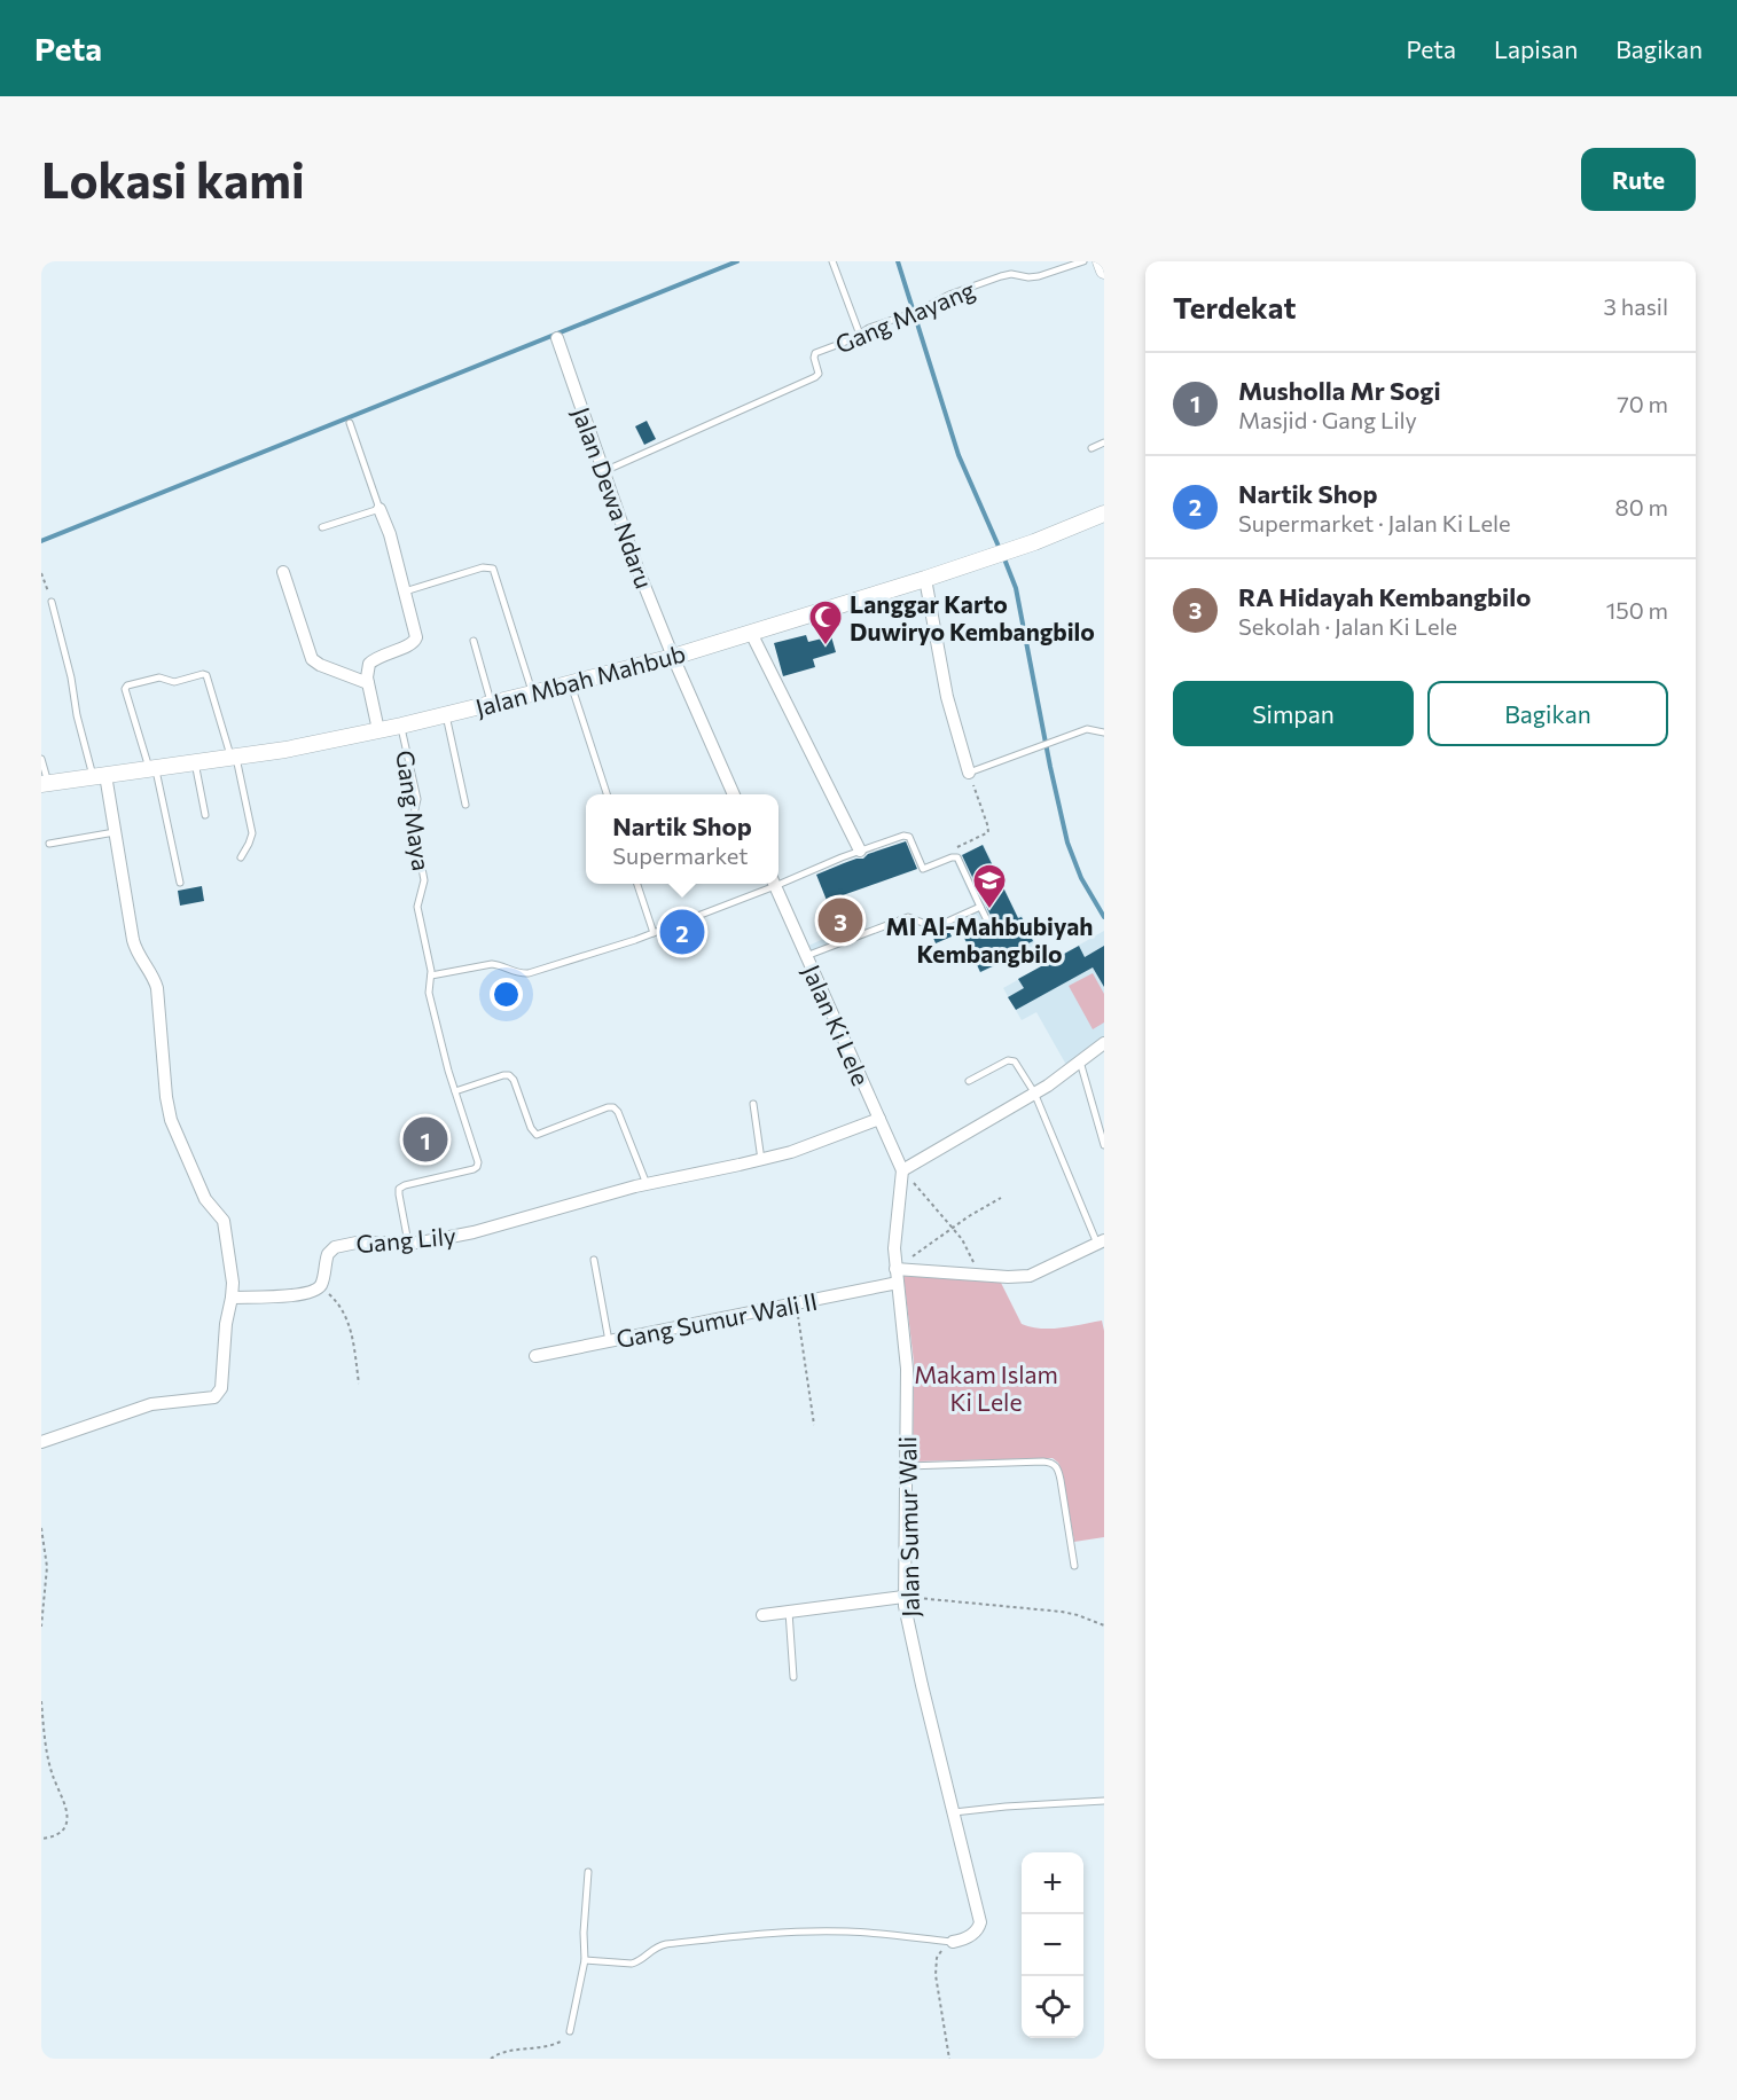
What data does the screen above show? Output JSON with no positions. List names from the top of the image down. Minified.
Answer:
{"streets":{"street":["Jalan Dewa Ndaru","Jalan Mbah Mahbub","Jalan Ki Lele","Gang Lily","Gang Sumur Wali II","Jalan Sumur Wali"],"lane":["Gang Mayang","Gang Maya"]},"crossings":[["Gang Mayang","Jalan Dewa Ndaru"],["Jalan Dewa Ndaru","Jalan Mbah Mahbub"],["Jalan Mbah Mahbub","Gang Maya"],["Gang Maya","Gang Lily"],["Jalan Ki Lele","Gang Lily"],["Jalan Ki Lele","Jalan Sumur Wali"],["Gang Sumur Wali II","Jalan Sumur Wali"]],"parks":["Makam Islam Ki Lele"],"places":{"mosque":["Langgar Karto Duwiryo Kembangbilo"],"school or university":["MI Al-Mahbubiyah Kembangbilo"]},"page":{"header":"Peta","nav":["Peta","Lapisan","Bagikan"],"buttons":["Rute",["Simpan","Bagikan"]],"title":"Lokasi kami","heading":["Terdekat","3 hasil"],"list":[{"mark":"1","name":"Musholla Mr Sogi","note":"Masjid · Gang Lily","value":"70 m"},{"mark":"2","name":"Nartik Shop","note":"Supermarket · Jalan Ki Lele","value":"80 m"},{"mark":"3","name":"RA Hidayah Kembangbilo","note":"Sekolah · Jalan Ki Lele","value":"150 m"}],"popup":["Nartik Shop","Supermarket"],"pins":["3","2","1"],"map_buttons":["+","−"]}}
